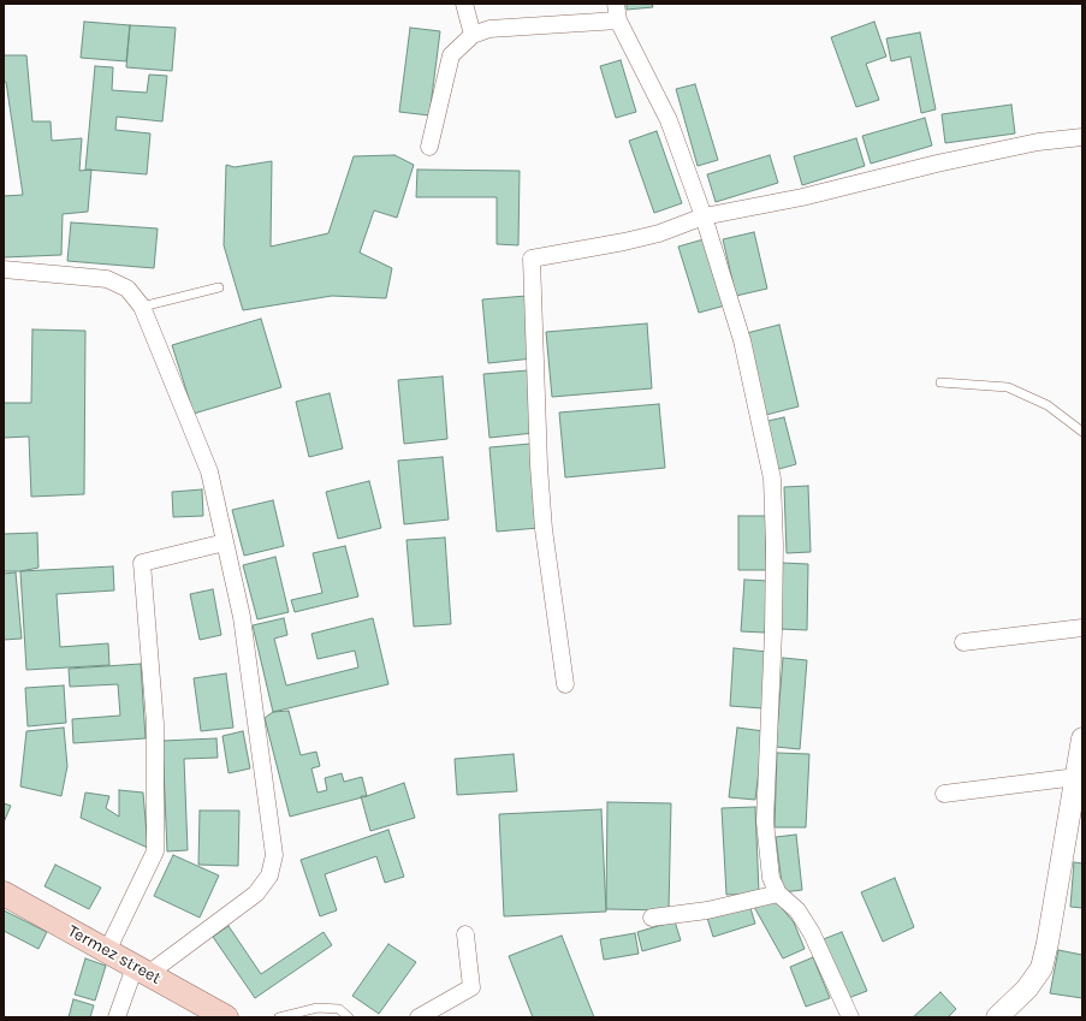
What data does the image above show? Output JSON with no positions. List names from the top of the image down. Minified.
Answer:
{"streets":{"main road":["Termez street"]}}
